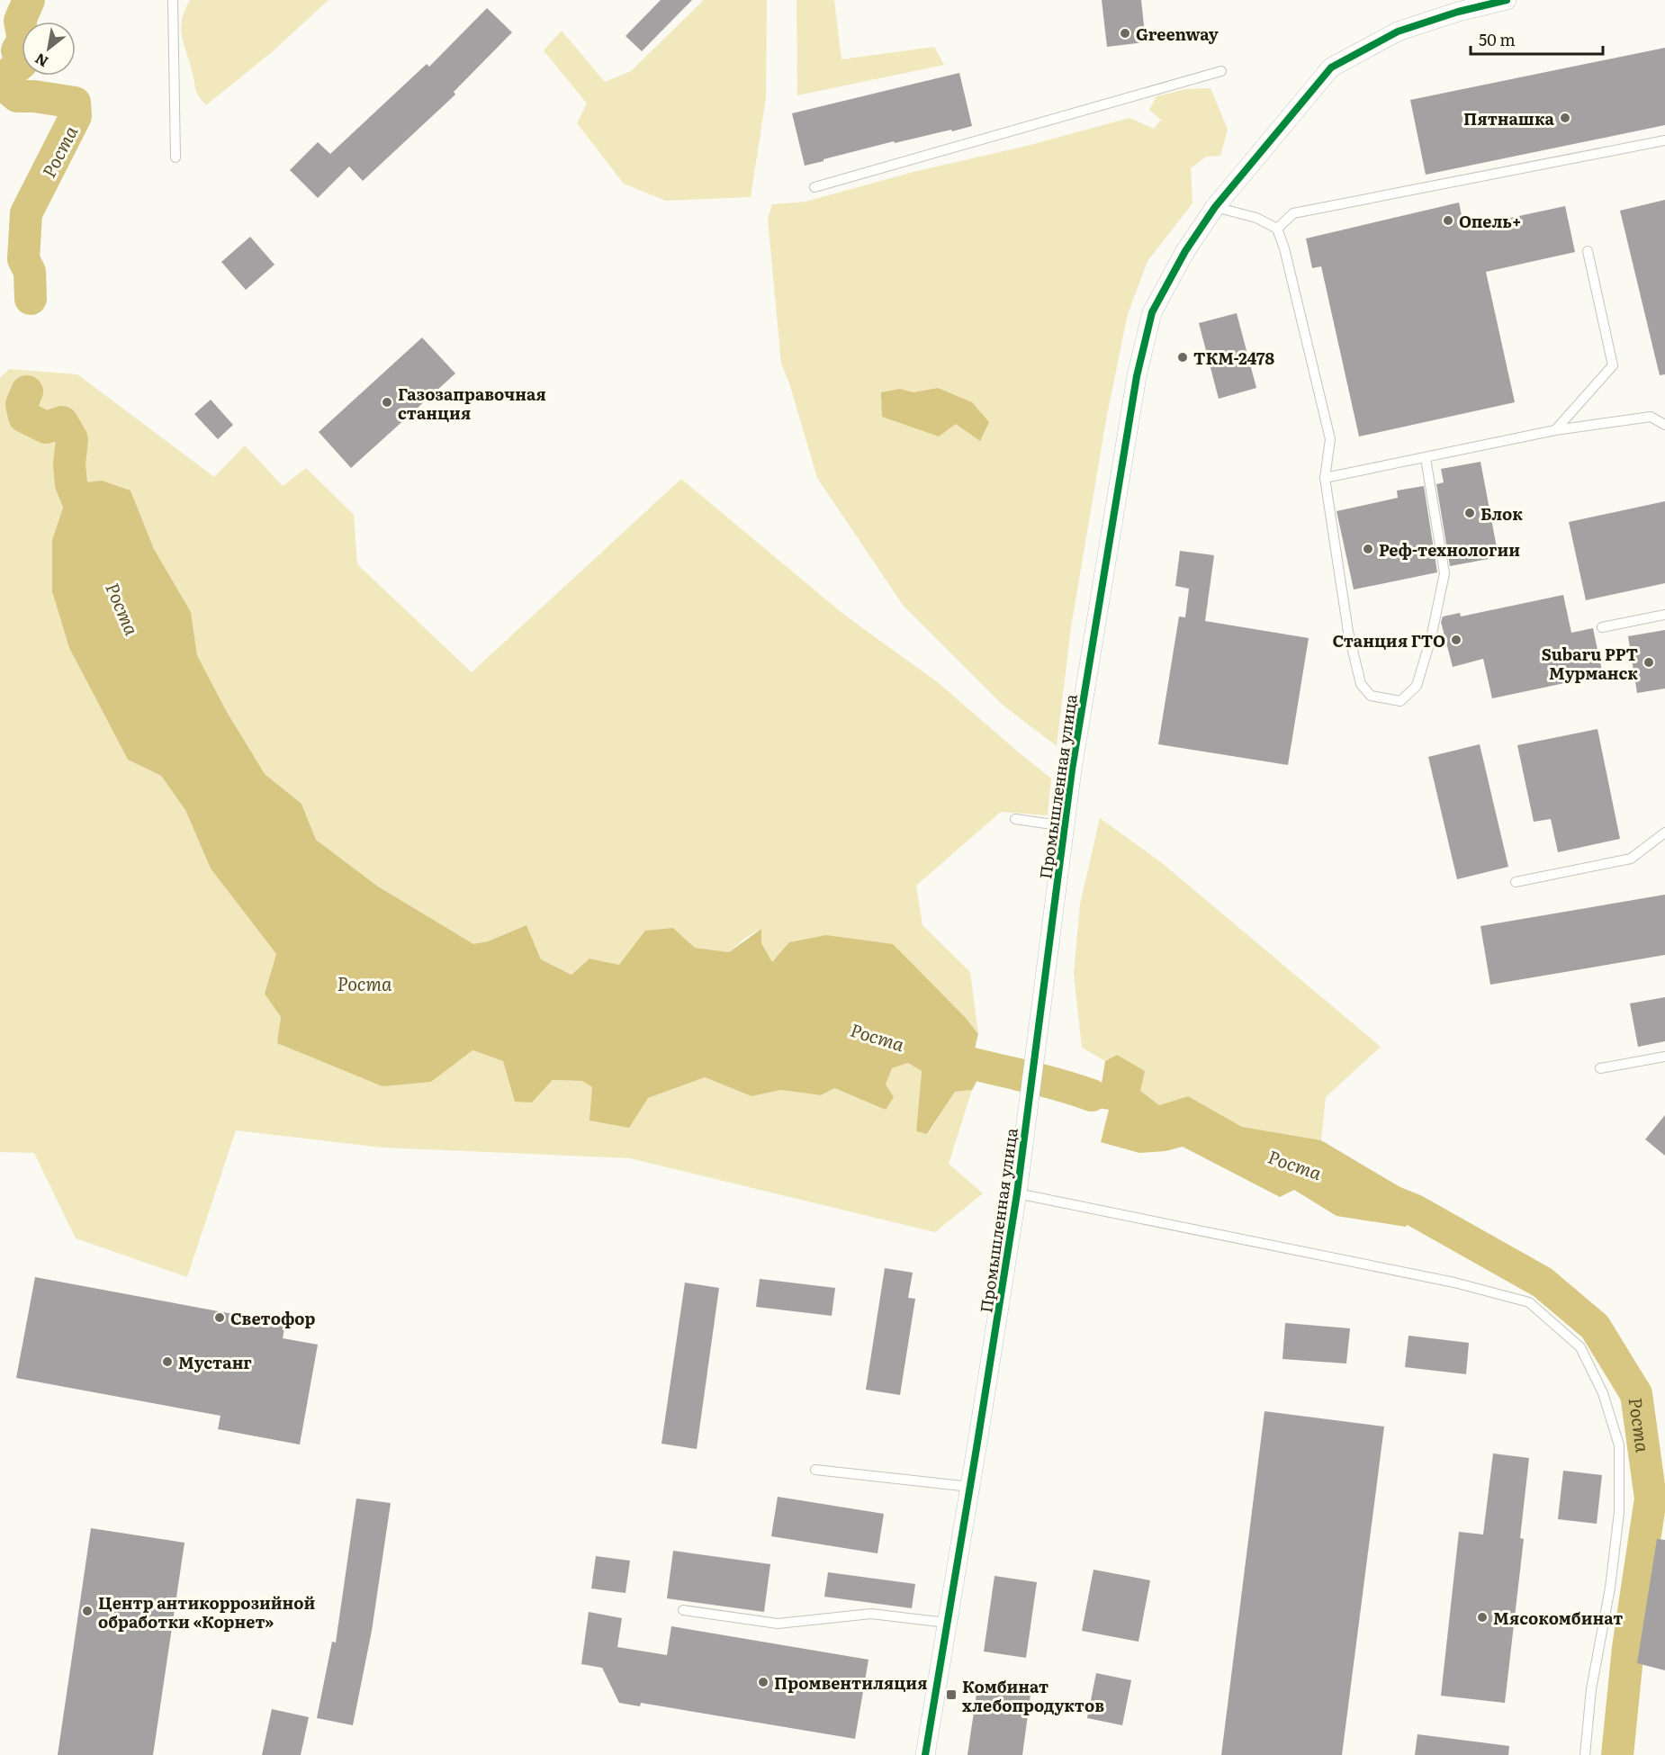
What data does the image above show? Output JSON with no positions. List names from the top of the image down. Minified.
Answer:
{"streets":{"street":["Промышленная улица"]},"water":["Роста"],"places":{"other":["Greenway","Пятнашка","Опель+","ТКМ-2478","Газозаправочная станция","Блок","Реф-технологии","Станция ГТО","Subaru РРТ Мурманск","Светофор","Мустанг","Центр антикоррозийной обработки «Корнет»","Мясокомбинат","Промвентиляция"],"transit":["Комбинат хлебопродуктов"]},"scale_bar":"50 m","north":"bottom left"}
